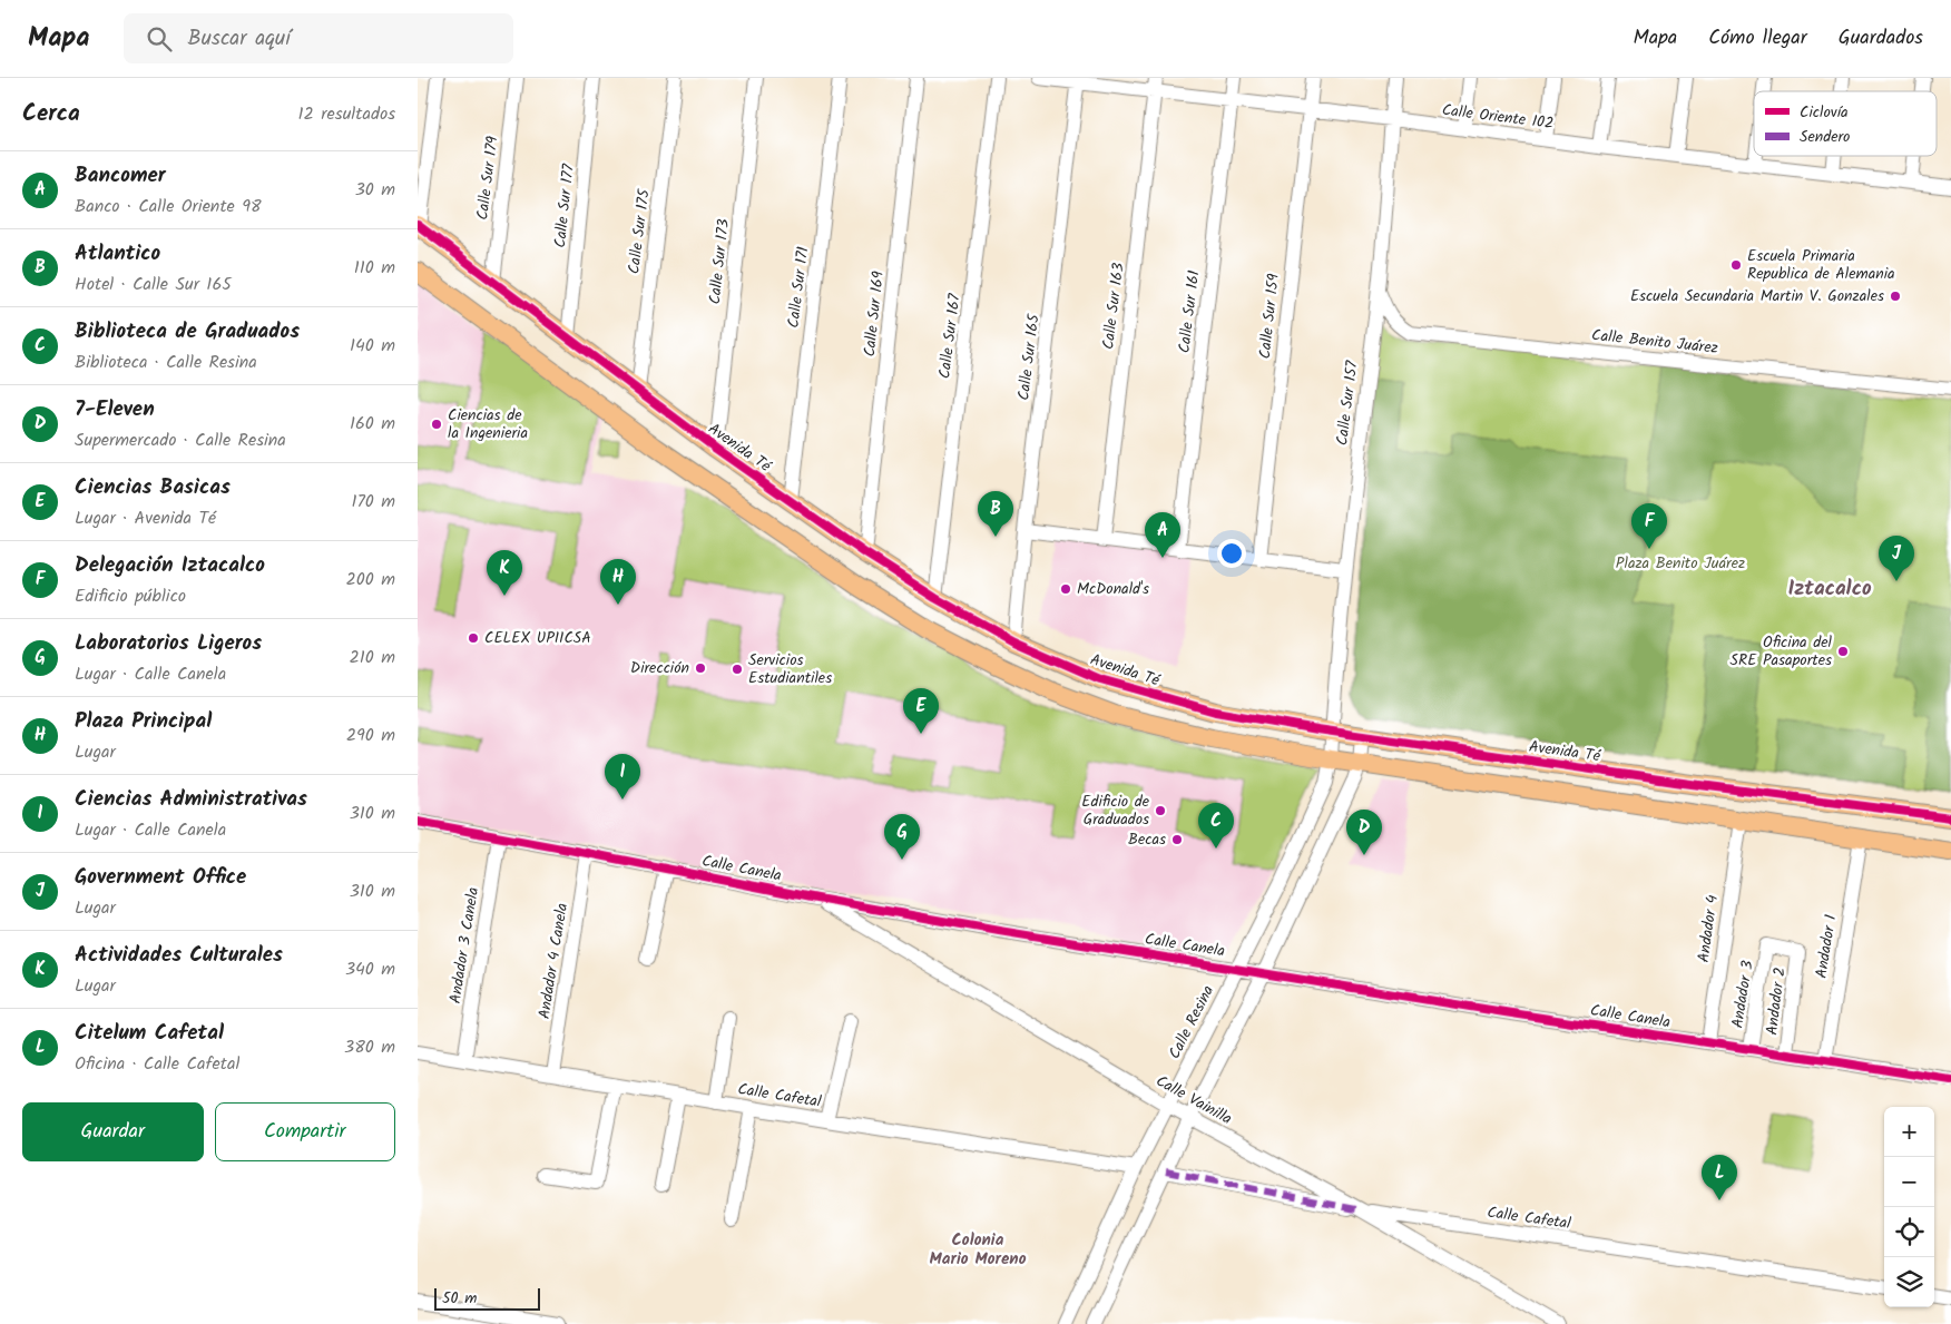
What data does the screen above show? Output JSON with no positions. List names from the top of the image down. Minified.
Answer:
{"streets":{"main road":["Avenida Té"],"street":["Calle Oriente 102","Calle Sur 179","Calle Sur 177","Calle Sur 175","Calle Sur 173","Calle Sur 171","Calle Sur 163","Calle Sur 161","Calle Sur 169","Calle Sur 159","Calle Sur 167","Calle Benito Juárez","Calle Sur 165","Calle Sur 157","Calle Canela","Andador 4","Andador 3 Canela","Andador 1","Andador 4 Canela","Andador 3","Andador 2","Calle Resina","Calle Cafetal","Calle Vainilla"]},"crossings":[["Calle Oriente 102","Calle Sur 163"],["Calle Oriente 102","Calle Sur 161"],["Calle Oriente 102","Calle Sur 159"],["Calle Oriente 102","Calle Sur 165"],["Calle Oriente 102","Calle Sur 157"],["Calle Sur 179","Avenida Té"],["Calle Sur 177","Avenida Té"],["Calle Sur 175","Avenida Té"],["Calle Sur 173","Avenida Té"],["Calle Sur 171","Avenida Té"],["Calle Sur 169","Avenida Té"],["Calle Sur 167","Avenida Té"],["Calle Benito Juárez","Calle Sur 157"],["Calle Sur 165","Avenida Té"],["Calle Sur 157","Avenida Té"],["Calle Sur 157","Calle Resina"],["Avenida Té","Calle Resina"],["Calle Canela","Andador 4"],["Calle Canela","Andador 3 Canela"],["Calle Canela","Andador 1"],["Calle Canela","Andador 4 Canela"],["Calle Canela","Andador 3"],["Calle Canela","Andador 2"],["Calle Canela","Calle Resina"],["Calle Canela","Calle Vainilla"],["Andador 3 Canela","Calle Cafetal"],["Andador 4 Canela","Calle Cafetal"],["Andador 3","Andador 2"],["Calle Resina","Calle Cafetal"],["Calle Resina","Calle Vainilla"],["Calle Cafetal","Calle Vainilla"]],"districts":["Iztacalco","Colonia Mario Moreno"],"parks":["Plaza Benito Juárez"],"places":["Escuela Primaria Republica de Alemania","Escuela Secundaria Martin V. Gonzales","Ciencias de la Ingenieria","McDonald's","CELEX UPIICSA","Oficina del SRE Pasaportes","Dirección","Servicios Estudiantiles","Edificio de Graduados","Becas"],"legend":["Ciclovía","Sendero"],"scale_bar":"50 m","page":{"header":"Mapa","search":"Buscar aquí","nav":["Mapa","Cómo llegar","Guardados"],"heading":["Cerca","12 resultados"],"list":[{"mark":"A","name":"Bancomer","note":"Banco · Calle Oriente 98","value":"30 m"},{"mark":"B","name":"Atlantico","note":"Hotel · Calle Sur 165","value":"110 m"},{"mark":"C","name":"Biblioteca de Graduados","note":"Biblioteca · Calle Resina","value":"140 m"},{"mark":"D","name":"7-Eleven","note":"Supermercado · Calle Resina","value":"160 m"},{"mark":"E","name":"Ciencias Basicas","note":"Lugar · Avenida Té","value":"170 m"},{"mark":"F","name":"Delegación Iztacalco","note":"Edificio público","value":"200 m"},{"mark":"G","name":"Laboratorios Ligeros","note":"Lugar · Calle Canela","value":"210 m"},{"mark":"H","name":"Plaza Principal","note":"Lugar","value":"290 m"},{"mark":"I","name":"Ciencias Administrativas","note":"Lugar · Calle Canela","value":"310 m"},{"mark":"J","name":"Government Office","note":"Lugar","value":"310 m"},{"mark":"K","name":"Actividades Culturales","note":"Lugar","value":"340 m"},{"mark":"L","name":"Citelum Cafetal","note":"Oficina · Calle Cafetal","value":"380 m"}],"pins":["B","F","A","J","K","H","E","I","C","D","G","L"],"buttons":["Guardar","Compartir"],"map_buttons":["+","−"],"scale":"50 m"}}
